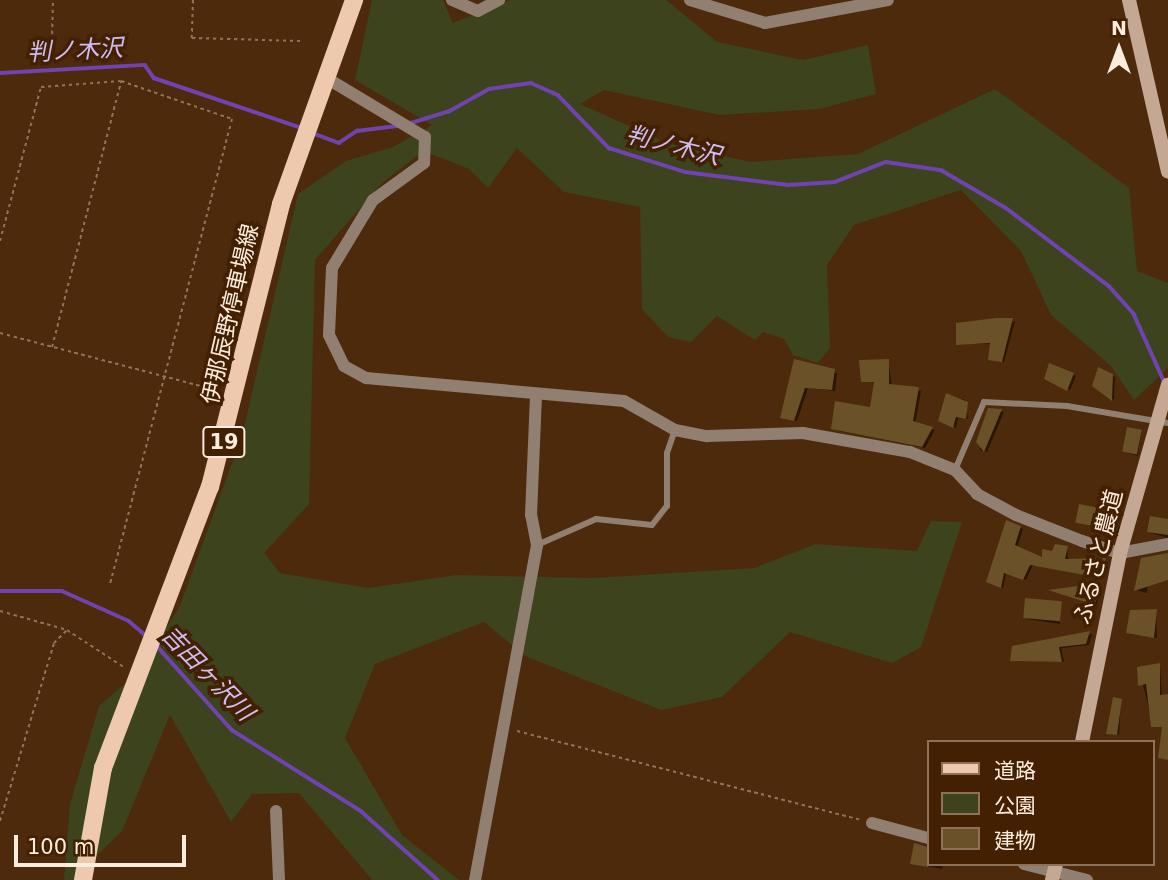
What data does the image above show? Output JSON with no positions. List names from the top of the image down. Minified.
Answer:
{"streets":{"main road":["伊那辰野停車場線","19"],"street":["ふるさと農道"]},"water":["判ノ木沢","吉田ヶ沢川"],"legend":["道路","公園","建物"],"scale_bar":"100 m","north":"top"}
